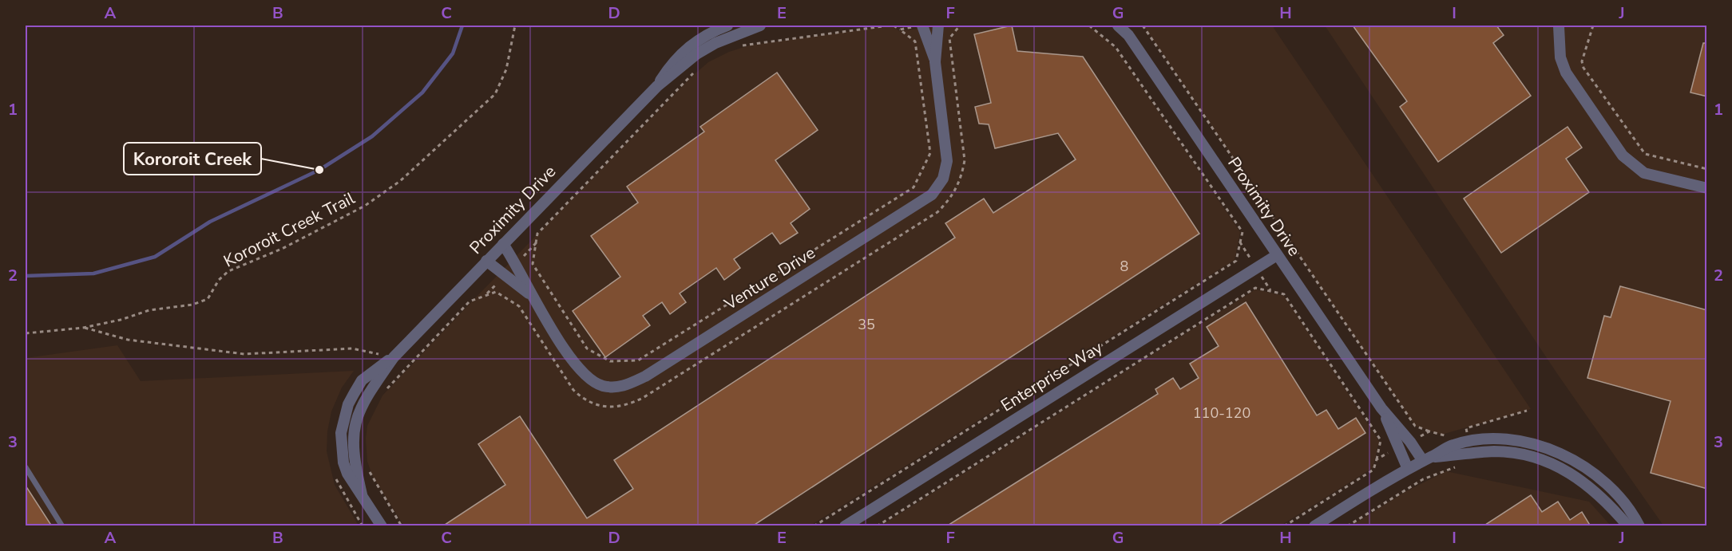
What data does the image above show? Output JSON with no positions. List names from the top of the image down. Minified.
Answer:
{"streets":{"street":["Proximity Drive","Venture Drive","Enterprise Way"],"path":["Kororoit Creek Trail"]},"crossings":[["Proximity Drive","Venture Drive"],["Proximity Drive","Enterprise Way"]],"places":["Kororoit Creek"],"house_numbers":["8","35","110-120"],"grid":{"columns":["A","B","C","D","E","F","G","H","I","J"],"rows":["1","2","3"]}}
